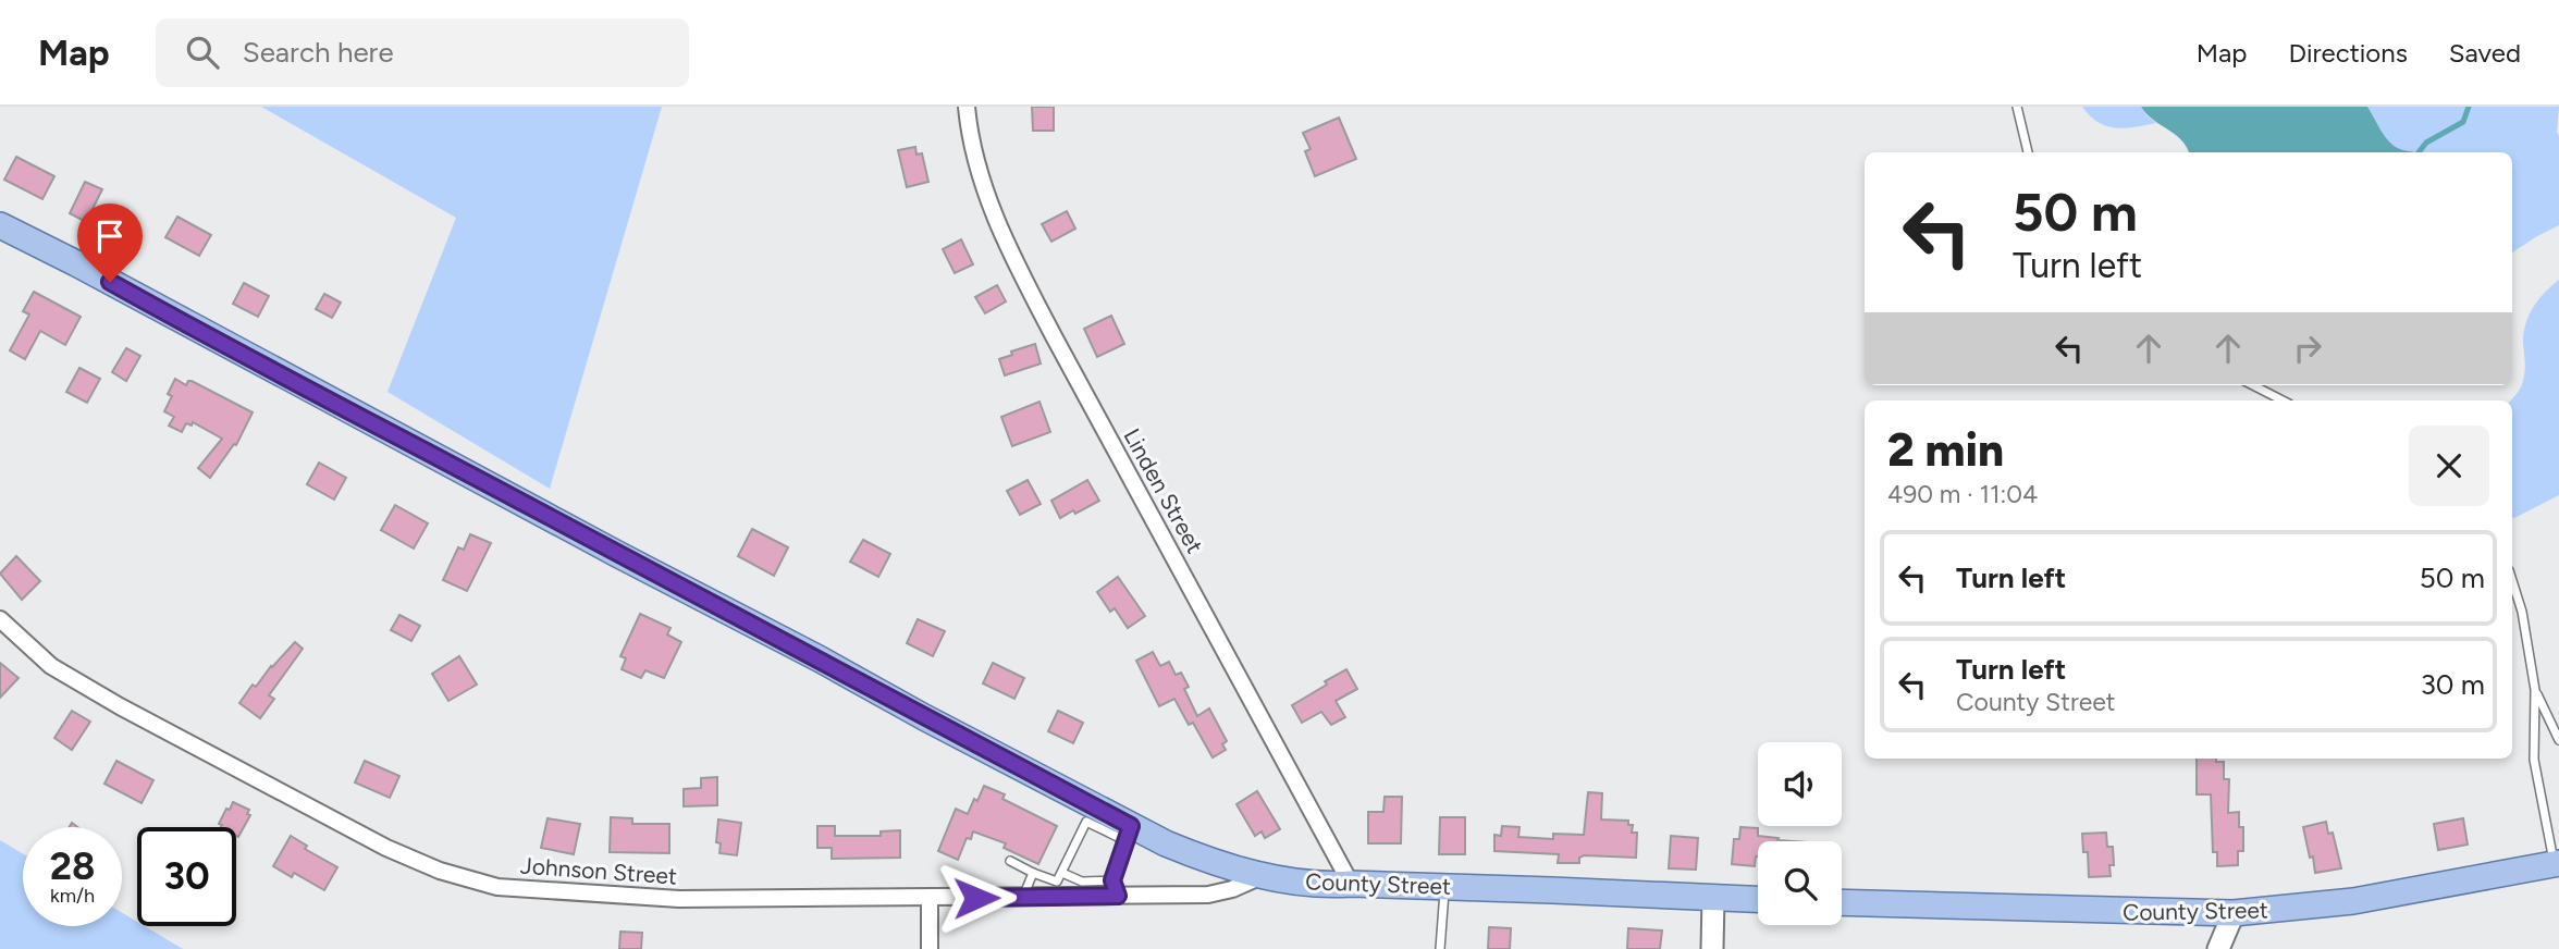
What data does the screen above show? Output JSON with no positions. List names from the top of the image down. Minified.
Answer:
{"streets":{"main road":["County Street"],"street":["Linden Street","Johnson Street"]},"crossings":[["Linden Street","County Street"],["Johnson Street","County Street"]],"page":{"header":"Map","search":"Search here","nav":["Map","Directions","Saved"],"turn":["50 m","Turn left"],"heading":["2 min","490 m · 11:04"],"list":[{"name":"Turn left","value":"50 m"},{"name":"Turn left","note":"County Street","value":"30 m"}],"speed":"28 km/h","limit":"30"}}
